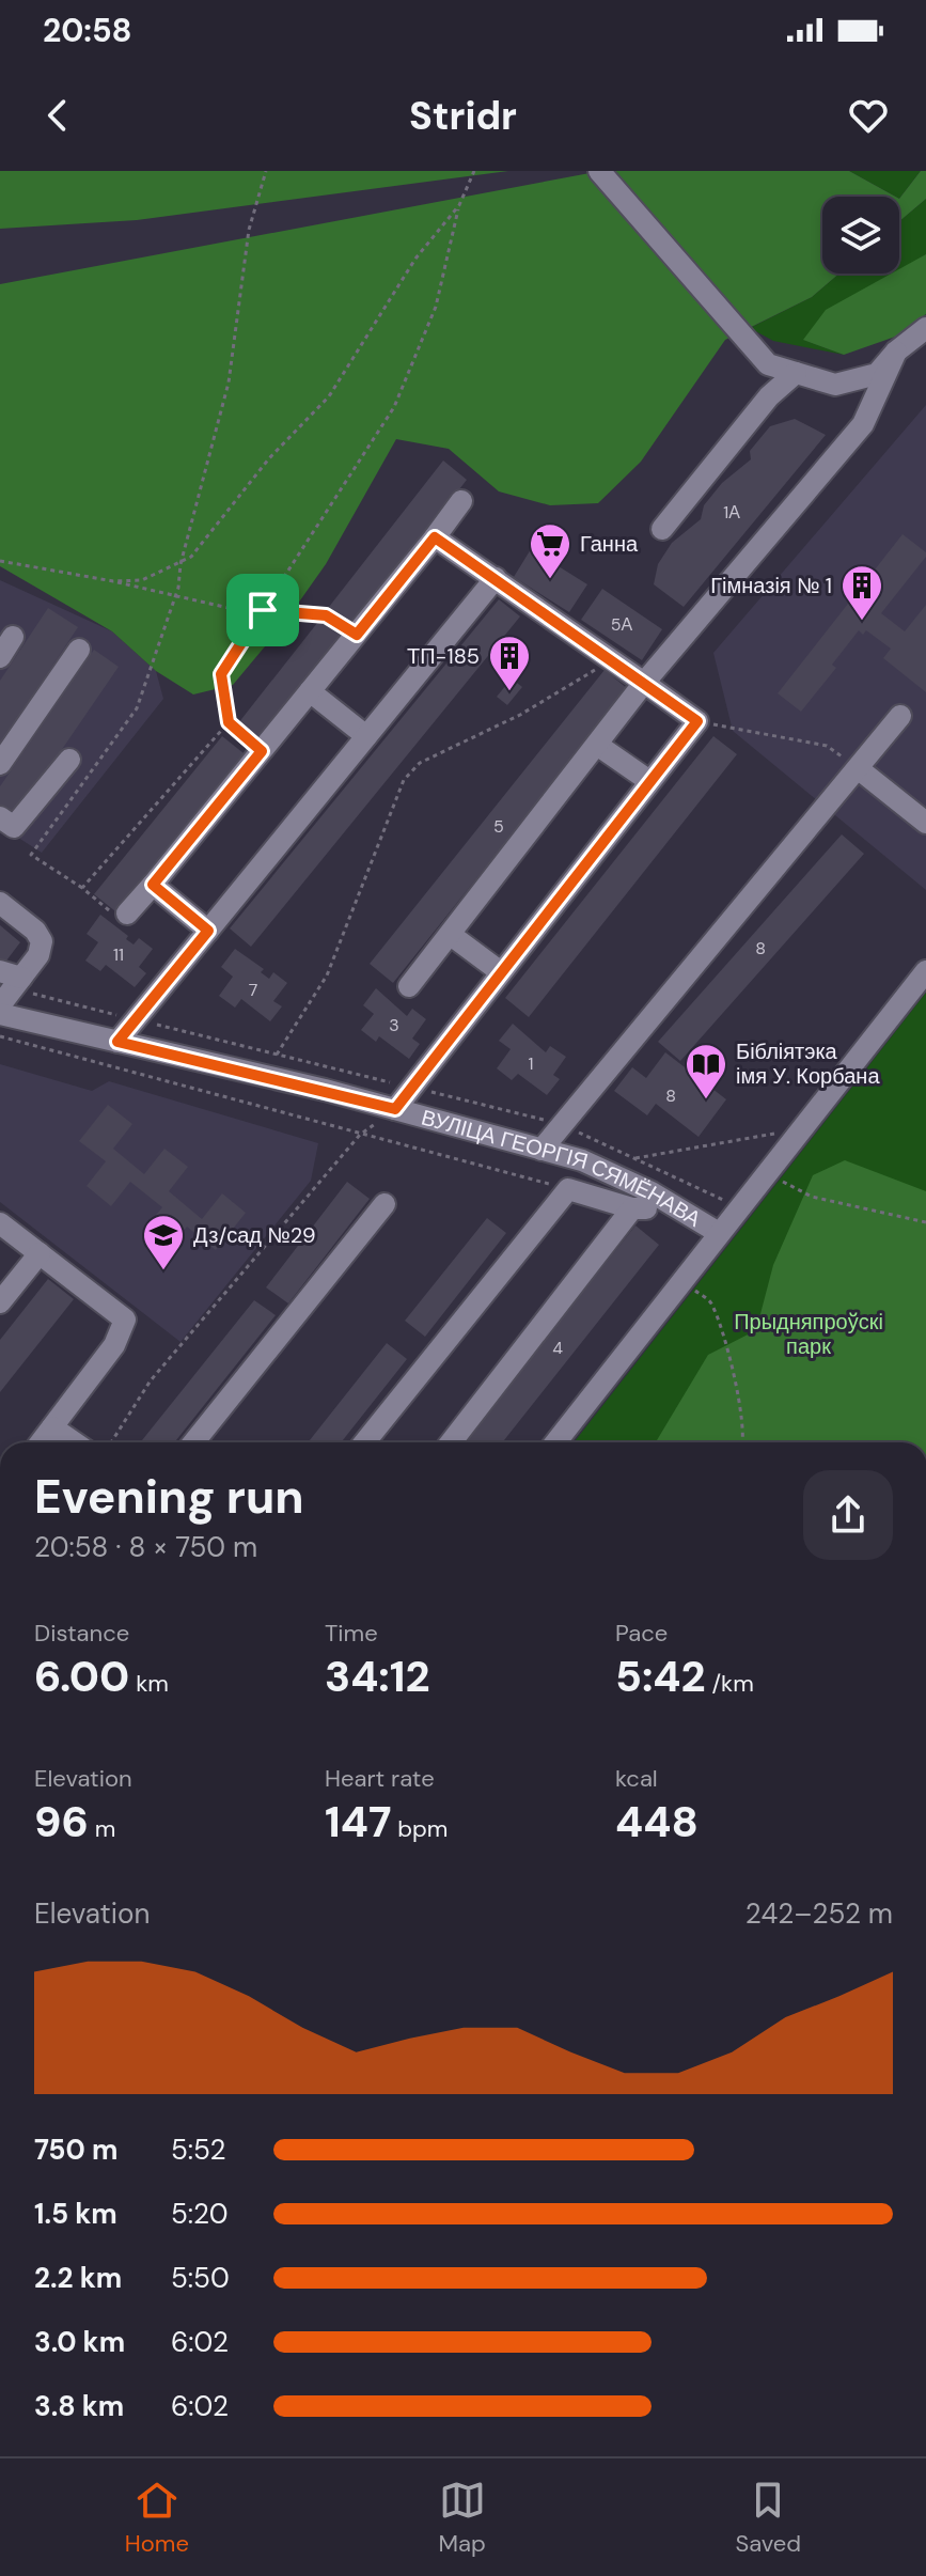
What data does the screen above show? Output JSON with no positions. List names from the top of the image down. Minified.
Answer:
{"streets":{"street":["ВУЛІЦА ГЕОРГІЯ СЯМЁНАВА"]},"parks":["Прыдняпроўскі парк"],"places":{"supermarket":["Ганна"],"building":["Гімназія № 1","ТП-185"],"library":["Бібліятэка імя У. Корбана"],"school or university":["Дз/сад №29"]},"house_numbers":["1А","5А","5","8","11","7","3","1","8","4"],"page":{"status":"20:58","header":"Stridr","heading":["Evening run","20:58 · 8 × 750 m"],"stats":[["Distance","6.00 km"],["Time","34:12"],["Pace","5:42 /km"],["Elevation","96 m"],["Heart rate","147 bpm"],["kcal","448"]],"chart":["Elevation","242–252 m"],"list":[{"name":"750 m","note":"5:52"},{"name":"1.5 km","note":"5:20"},{"name":"2.2 km","note":"5:50"},{"name":"3.0 km","note":"6:02"},{"name":"3.8 km","note":"6:02"}],"tabs":["Home","Map","Saved"]}}
